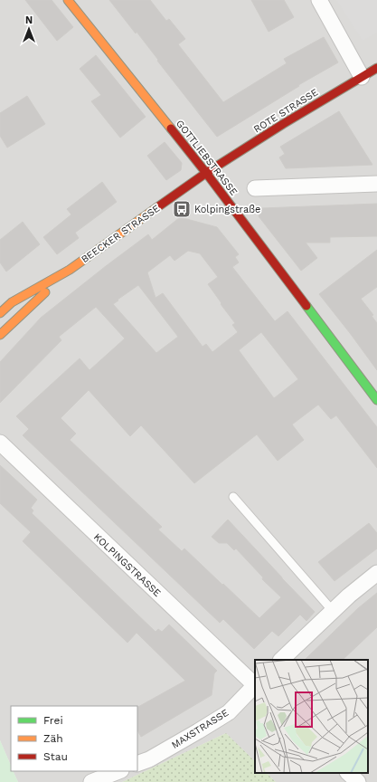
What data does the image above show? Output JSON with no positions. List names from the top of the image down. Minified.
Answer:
{"streets":{"street":["ROTE STRASSE","GOTTLIEBSTRASSE","BEECKER STRASSE","KOLPINGSTRASSE","MAXSTRASSE"]},"crossings":[["ROTE STRASSE","GOTTLIEBSTRASSE"],["ROTE STRASSE","BEECKER STRASSE"],["GOTTLIEBSTRASSE","BEECKER STRASSE"]],"places":{"bus stop":["Kolpingstraße"]},"legend":["Frei","Zäh","Stau"],"north":"top"}
